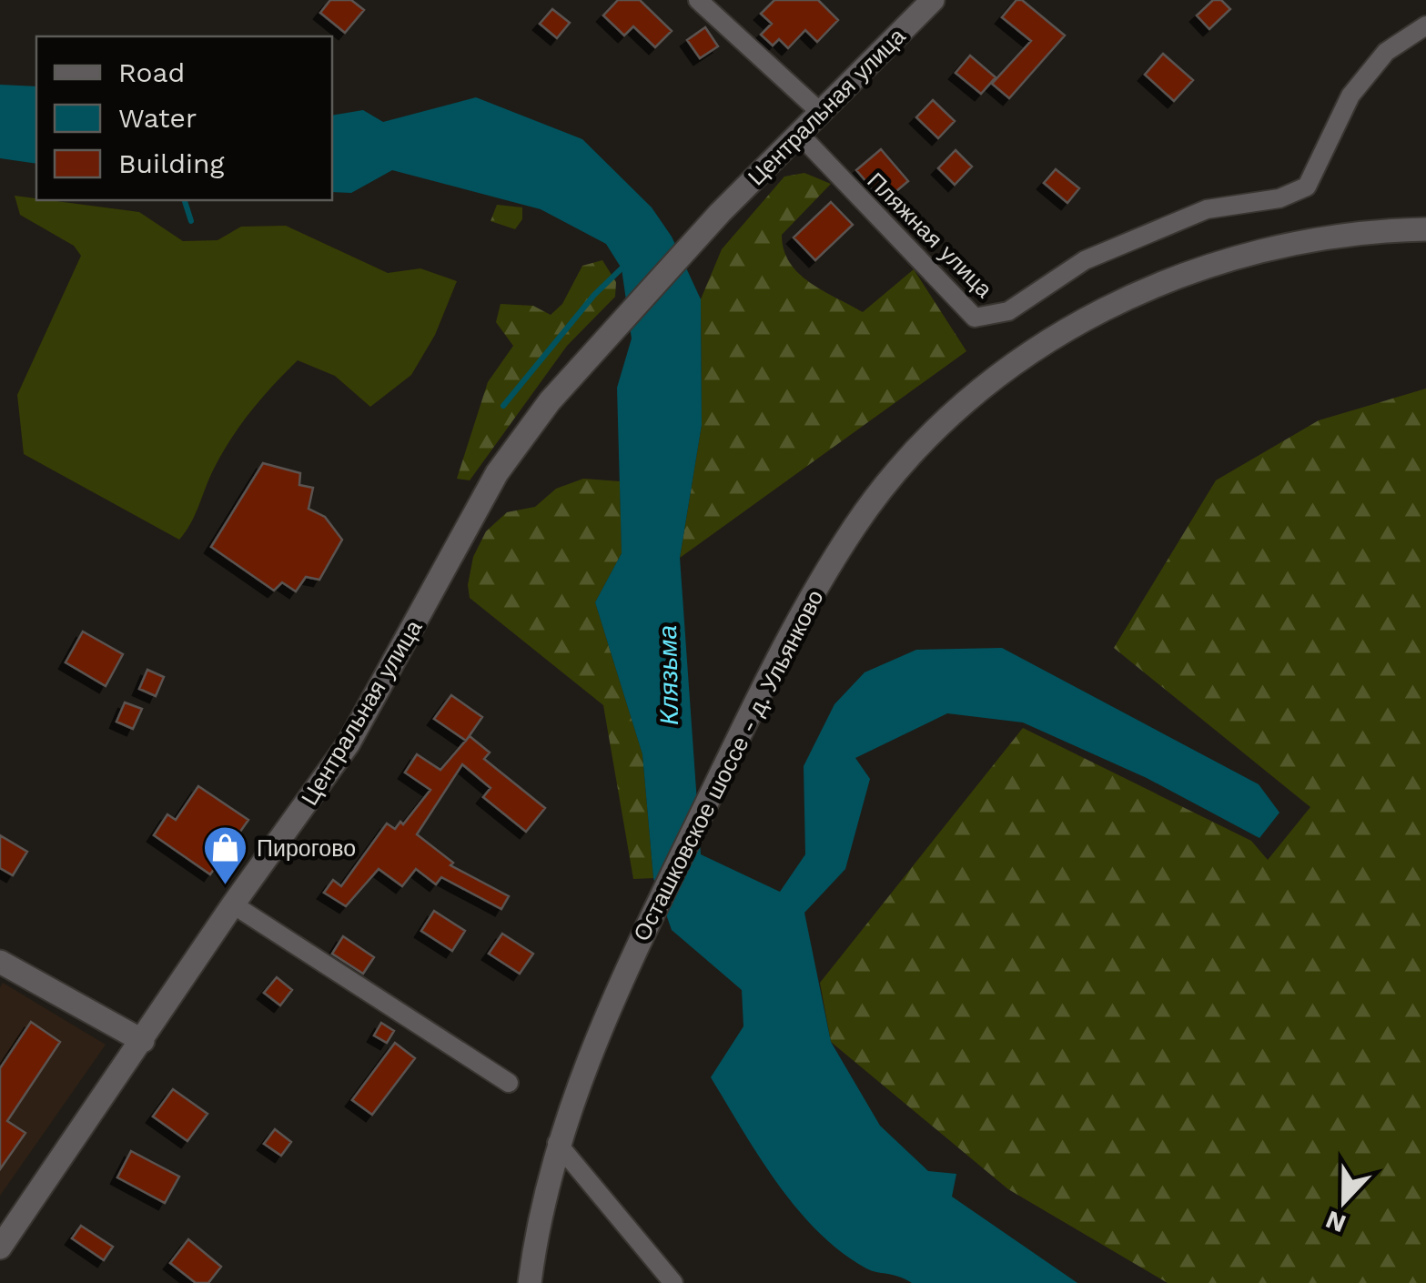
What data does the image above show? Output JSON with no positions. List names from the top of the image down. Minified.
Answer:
{"streets":{"street":["Центральная улица","Пляжная улица","Осташковское шоссе - д. Ульянково"]},"crossings":[["Центральная улица","Пляжная улица"]],"water":["Клязьма"],"places":{"shop":["Пирогово"]},"legend":["Road","Water","Building"],"north":"bottom"}
